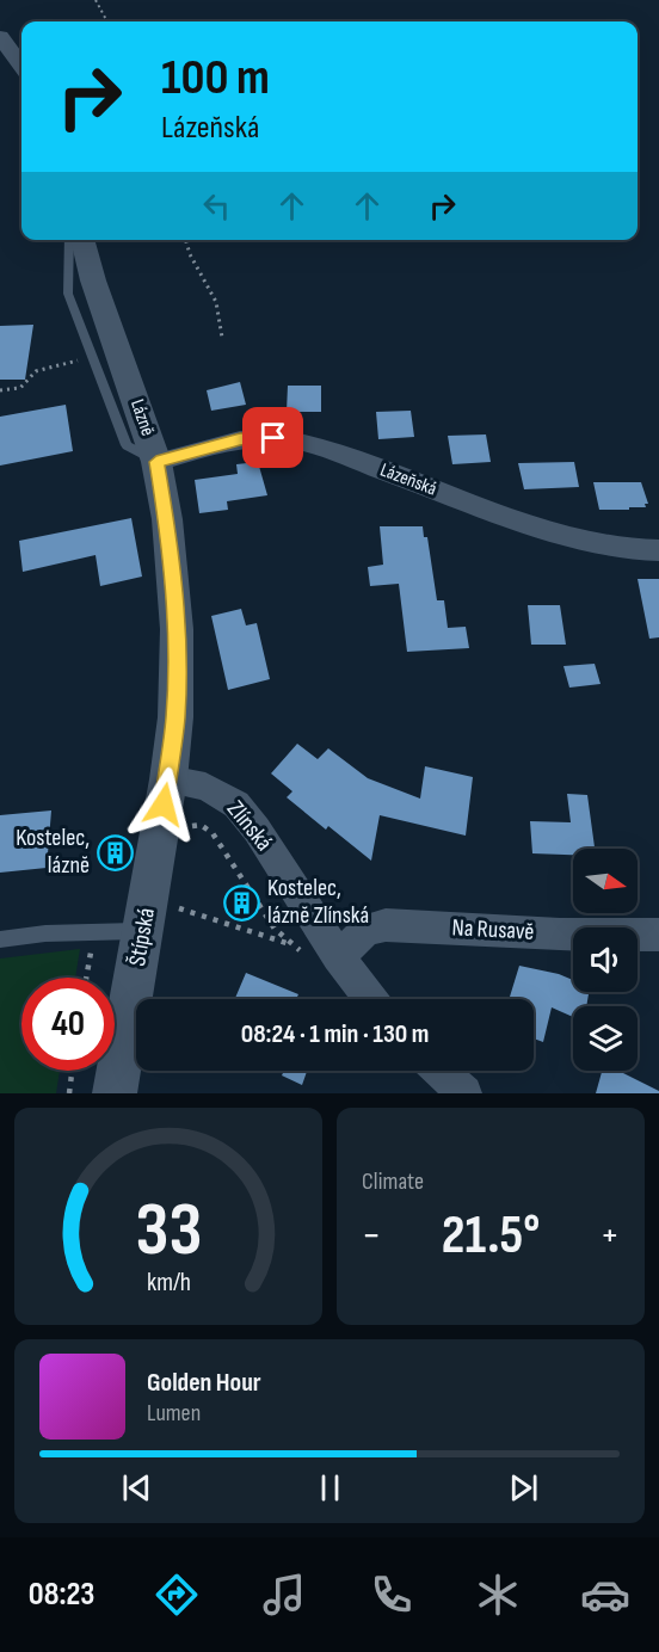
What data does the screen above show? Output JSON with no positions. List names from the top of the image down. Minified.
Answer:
{"streets":{"street":["Lázně","Lázeňská","Zlínská","Na Rusavě","Štípská"]},"crossings":[["Lázně","Lázeňská"],["Lázně","Zlínská"],["Lázně","Štípská"],["Zlínská","Na Rusavě"],["Zlínská","Štípská"]],"places":{"building":["Kostelec, lázně","Kostelec, lázně Zlínská"]},"north":"right","page":{"turn":["100 m","Lázeňská"],"limit":"40","trip":"08:24 · 1 min · 130 m","tile":"Climate","heat":["−","21.5°","+"],"song":["Golden Hour","Lumen"],"tabs":"08:23","gauge":["33","km/h"]}}
